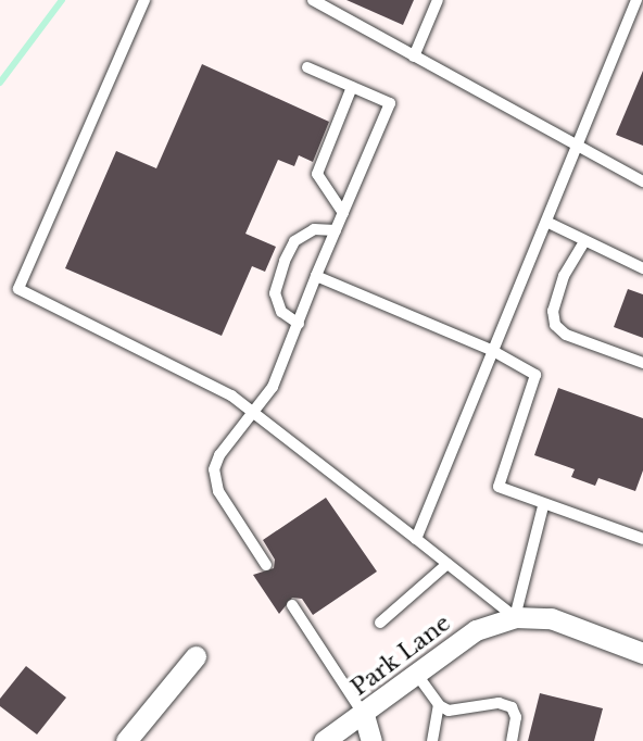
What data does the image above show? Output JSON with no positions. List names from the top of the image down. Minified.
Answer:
{"streets":{"street":["Park Lane"]}}
